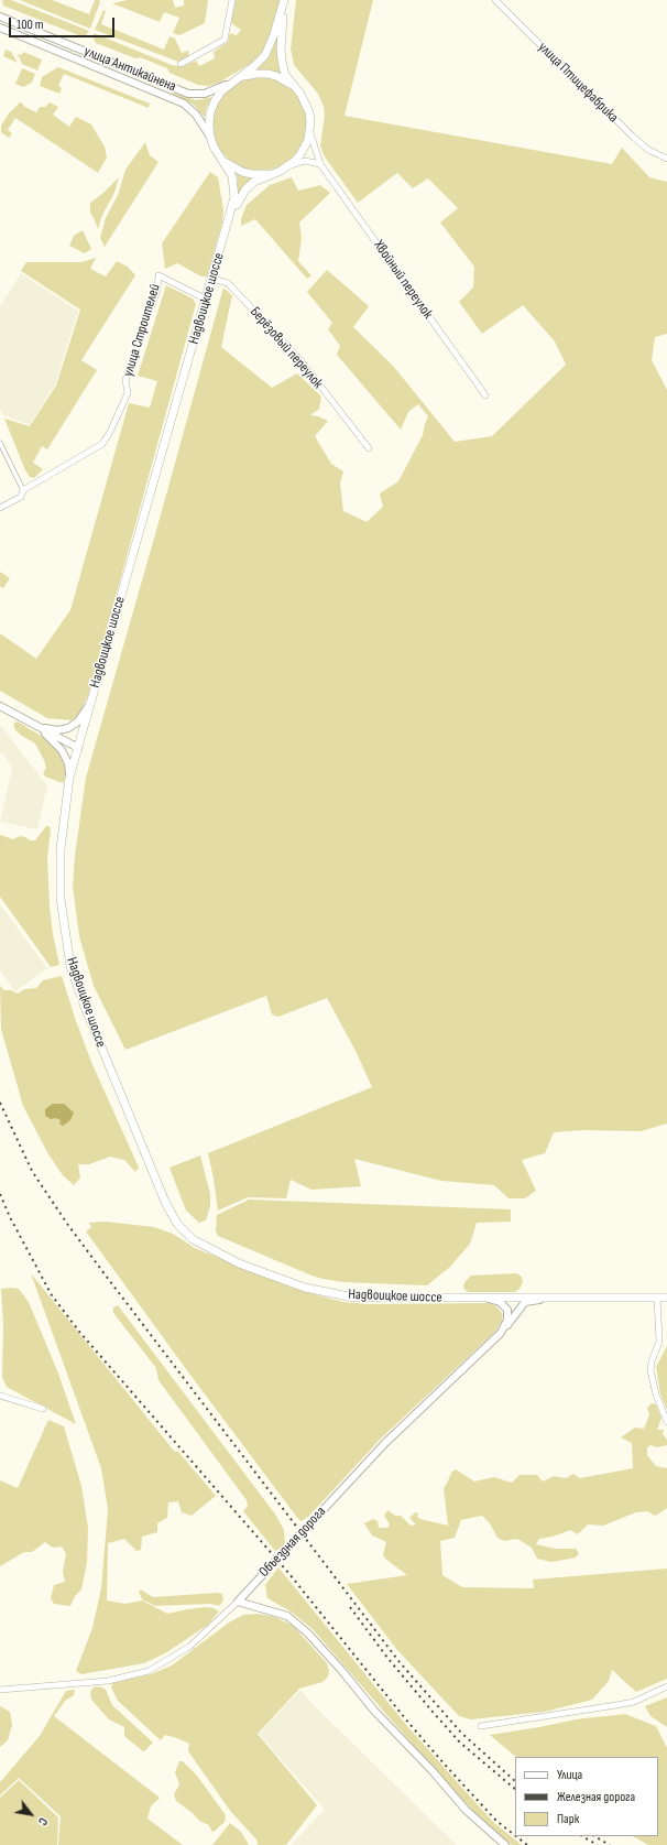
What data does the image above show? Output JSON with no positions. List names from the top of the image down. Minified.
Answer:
{"streets":{"main road":["Надвоицкое шоссе"],"street":["улица Антикайнена","улица Птицефабрика","Хвойный переулок","улица Строителей","Берёзовый переулок","Объездная дорога"]},"crossings":[["улица Антикайнена","Хвойный переулок"],["Надвоицкое шоссе","улица Строителей"],["Надвоицкое шоссе","Берёзовый переулок"],["Надвоицкое шоссе","Объездная дорога"]],"legend":["Улица","Железная дорога","Парк"],"scale_bar":"100 m","north":"bottom right"}
